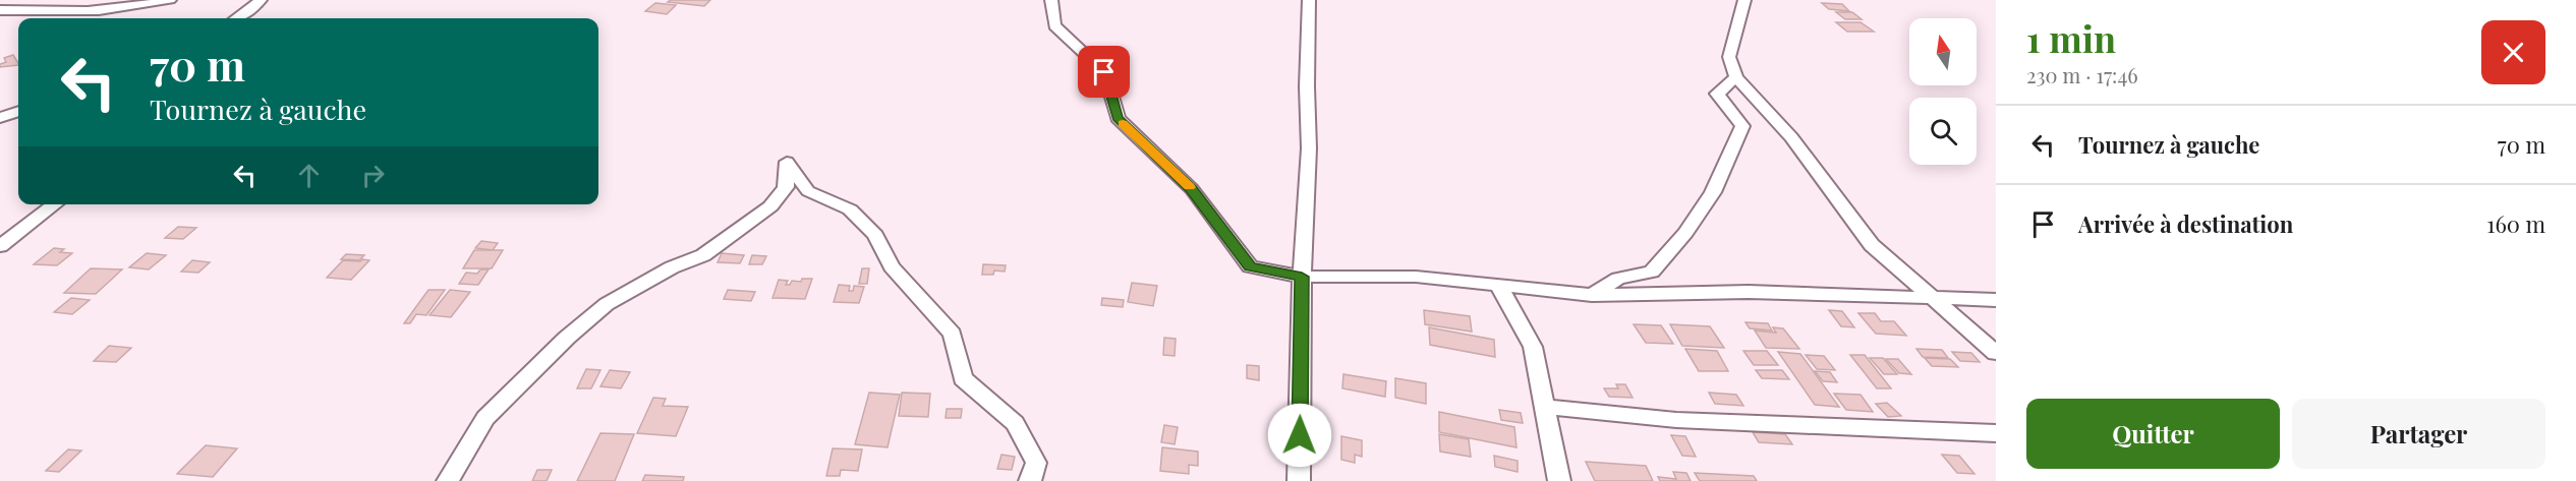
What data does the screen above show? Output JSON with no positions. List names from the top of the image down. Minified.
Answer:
{"north":"top","page":{"heading":["1 min","230 m · 17:46"],"turn":["70 m","Tournez à gauche"],"list":[{"name":"Tournez à gauche","value":"70 m"},{"name":"Arrivée à destination","value":"160 m"}],"buttons":["Quitter","Partager"]}}
